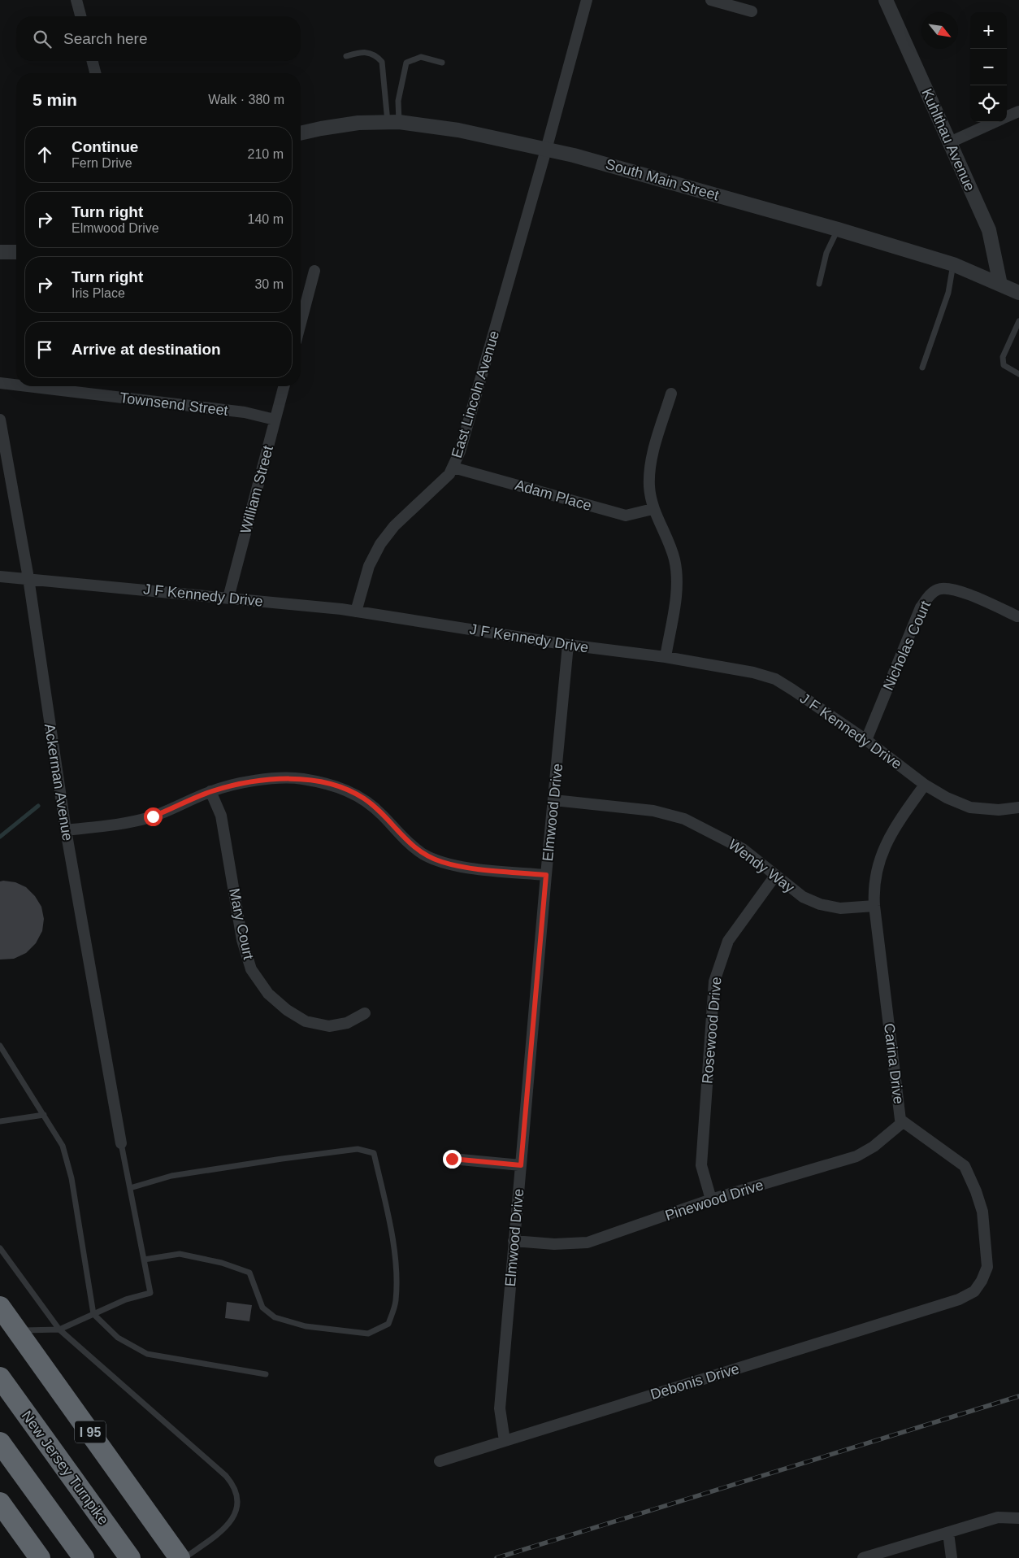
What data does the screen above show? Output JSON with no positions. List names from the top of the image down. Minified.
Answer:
{"streets":{"highway":["I 95","New Jersey Turnpike"],"street":["Kuhlthau Avenue","South Main Street","East Lincoln Avenue","Townsend Street","William Street","Adam Place","J F Kennedy Drive","Nicholas Court","Ackerman Avenue","Elmwood Drive","Wendy Way","Mary Court","Rosewood Drive","Carina Drive","Pinewood Drive","Debonis Drive"]},"crossings":[["Kuhlthau Avenue","South Main Street"],["South Main Street","East Lincoln Avenue"],["East Lincoln Avenue","Adam Place"],["East Lincoln Avenue","J F Kennedy Drive"],["Townsend Street","William Street"],["William Street","J F Kennedy Drive"],["J F Kennedy Drive","Nicholas Court"],["J F Kennedy Drive","Ackerman Avenue"],["J F Kennedy Drive","Elmwood Drive"],["J F Kennedy Drive","Carina Drive"],["Elmwood Drive","Wendy Way"],["Elmwood Drive","Pinewood Drive"],["Elmwood Drive","Debonis Drive"],["Wendy Way","Rosewood Drive"],["Wendy Way","Carina Drive"],["Rosewood Drive","Pinewood Drive"],["Carina Drive","Pinewood Drive"],["Carina Drive","Debonis Drive"]],"north":"bottom right","page":{"map_buttons":["+","−"],"search":"Search here","heading":["5 min","Walk · 380 m"],"list":[["Continue","Fern Drive","210 m"],["Turn right","Elmwood Drive","140 m"],["Turn right","Iris Place","30 m"],"Arrive at destination"]}}
